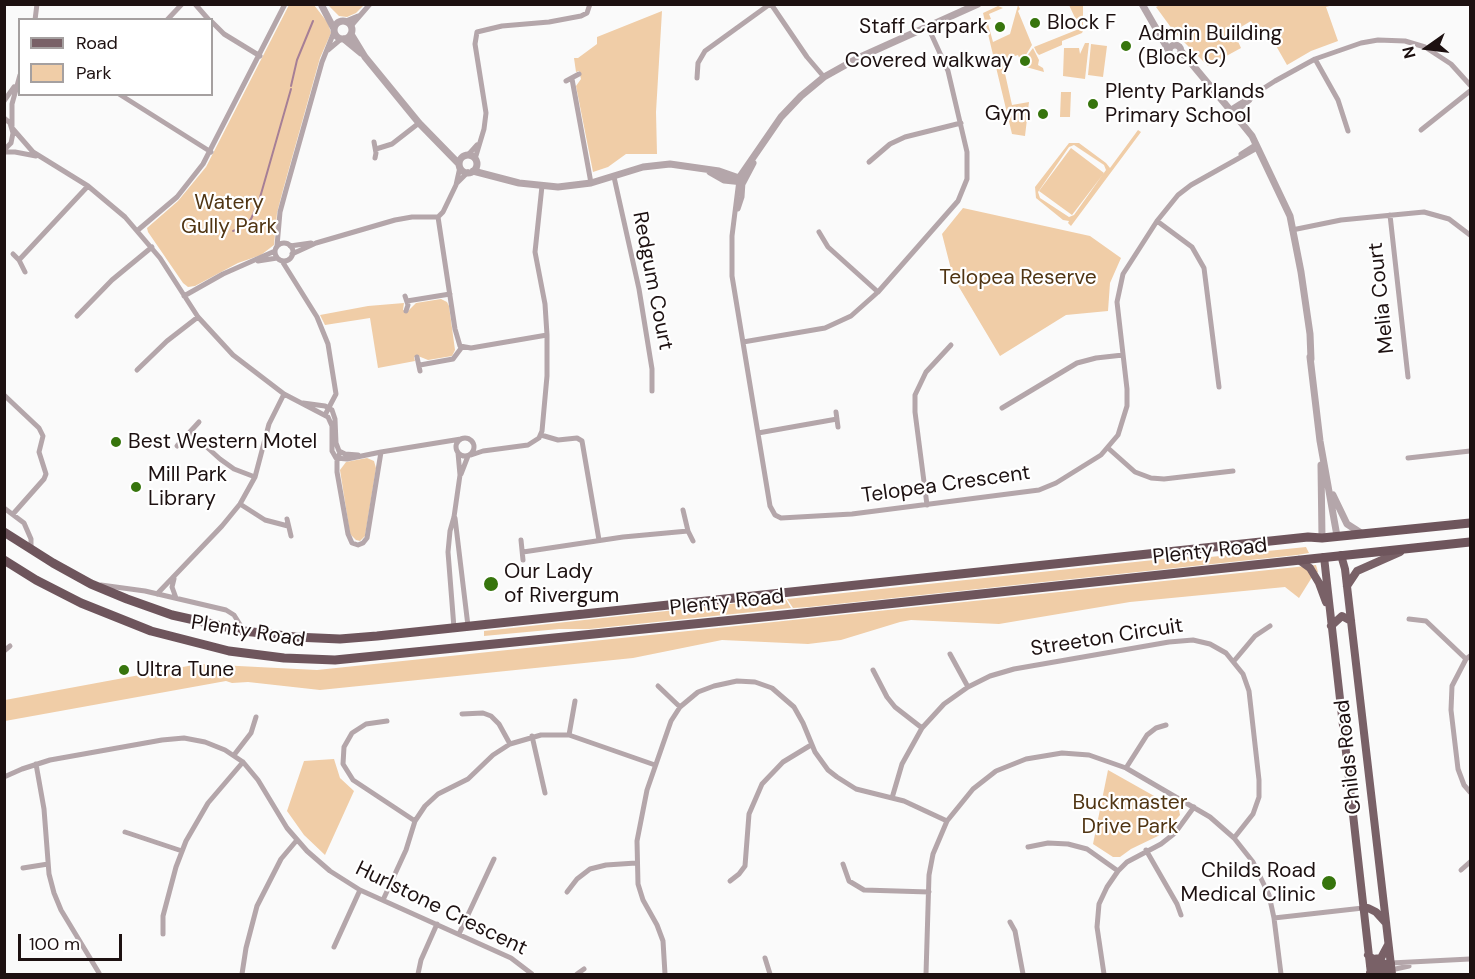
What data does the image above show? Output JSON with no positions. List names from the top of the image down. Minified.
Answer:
{"streets":{"highway":["Plenty Road","Childs Road"],"street":["Redgum Court","Melia Court","Telopea Crescent","Streeton Circuit","Hurlstone Crescent"]},"crossings":[["Plenty Road","Childs Road"]],"parks":["Watery Gully Park","Telopea Reserve","Buckmaster Drive Park"],"places":["Block F","Staff Carpark","Admin Building (Block C)","Covered walkway","Plenty Parklands Primary School","Gym","Best Western Motel","Mill Park Library","Our Lady of Rivergum","Ultra Tune","Childs Road Medical Clinic"],"legend":["Road","Park"],"scale_bar":"100 m","north":"left"}
